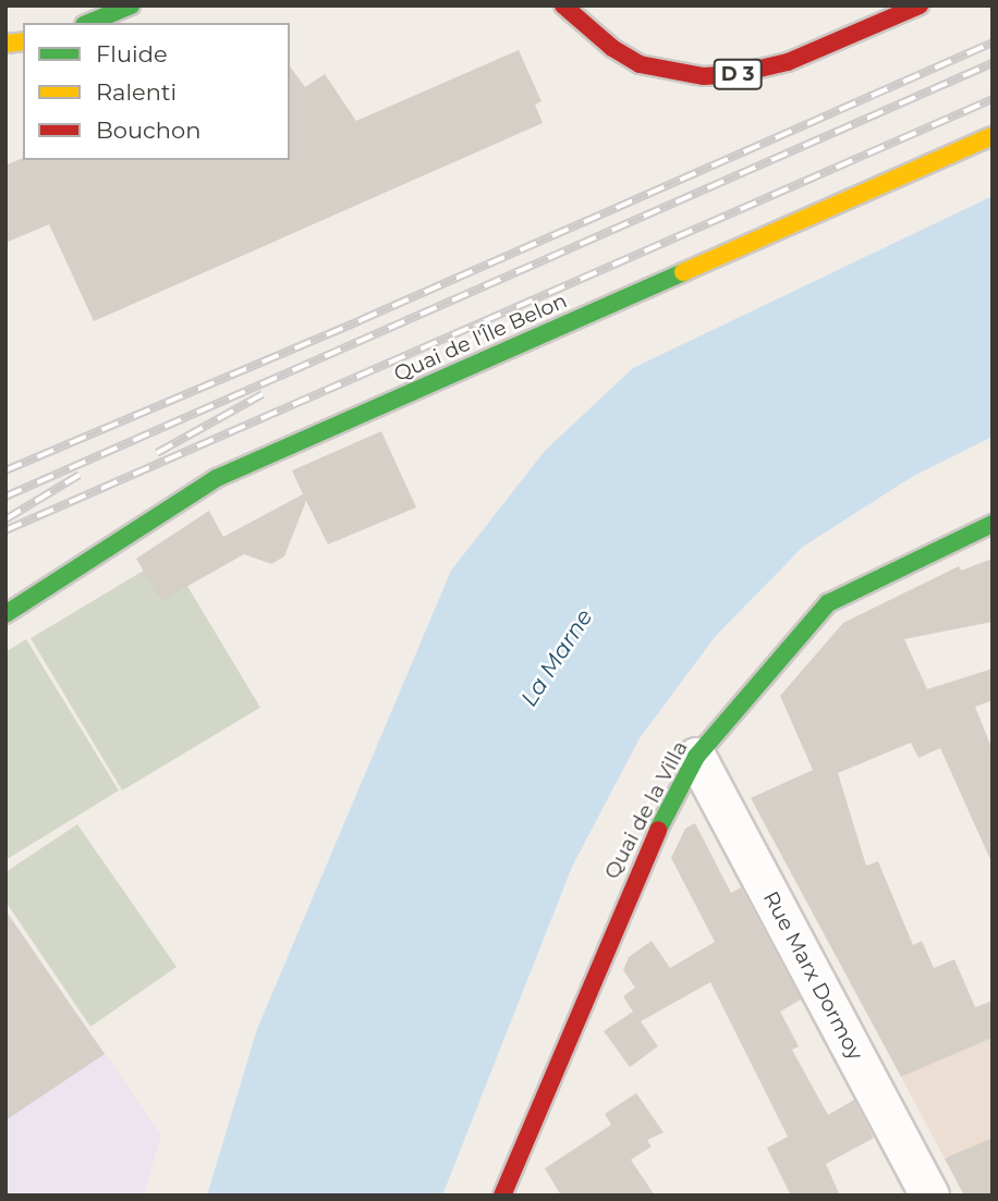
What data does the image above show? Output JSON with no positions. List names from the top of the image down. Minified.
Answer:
{"streets":{"street":["D 3","Quai de l'Île Belon","Quai de la Villa","Rue Marx Dormoy"]},"crossings":[["Quai de la Villa","Rue Marx Dormoy"]],"water":["La Marne"],"legend":["Fluide","Ralenti","Bouchon"]}
